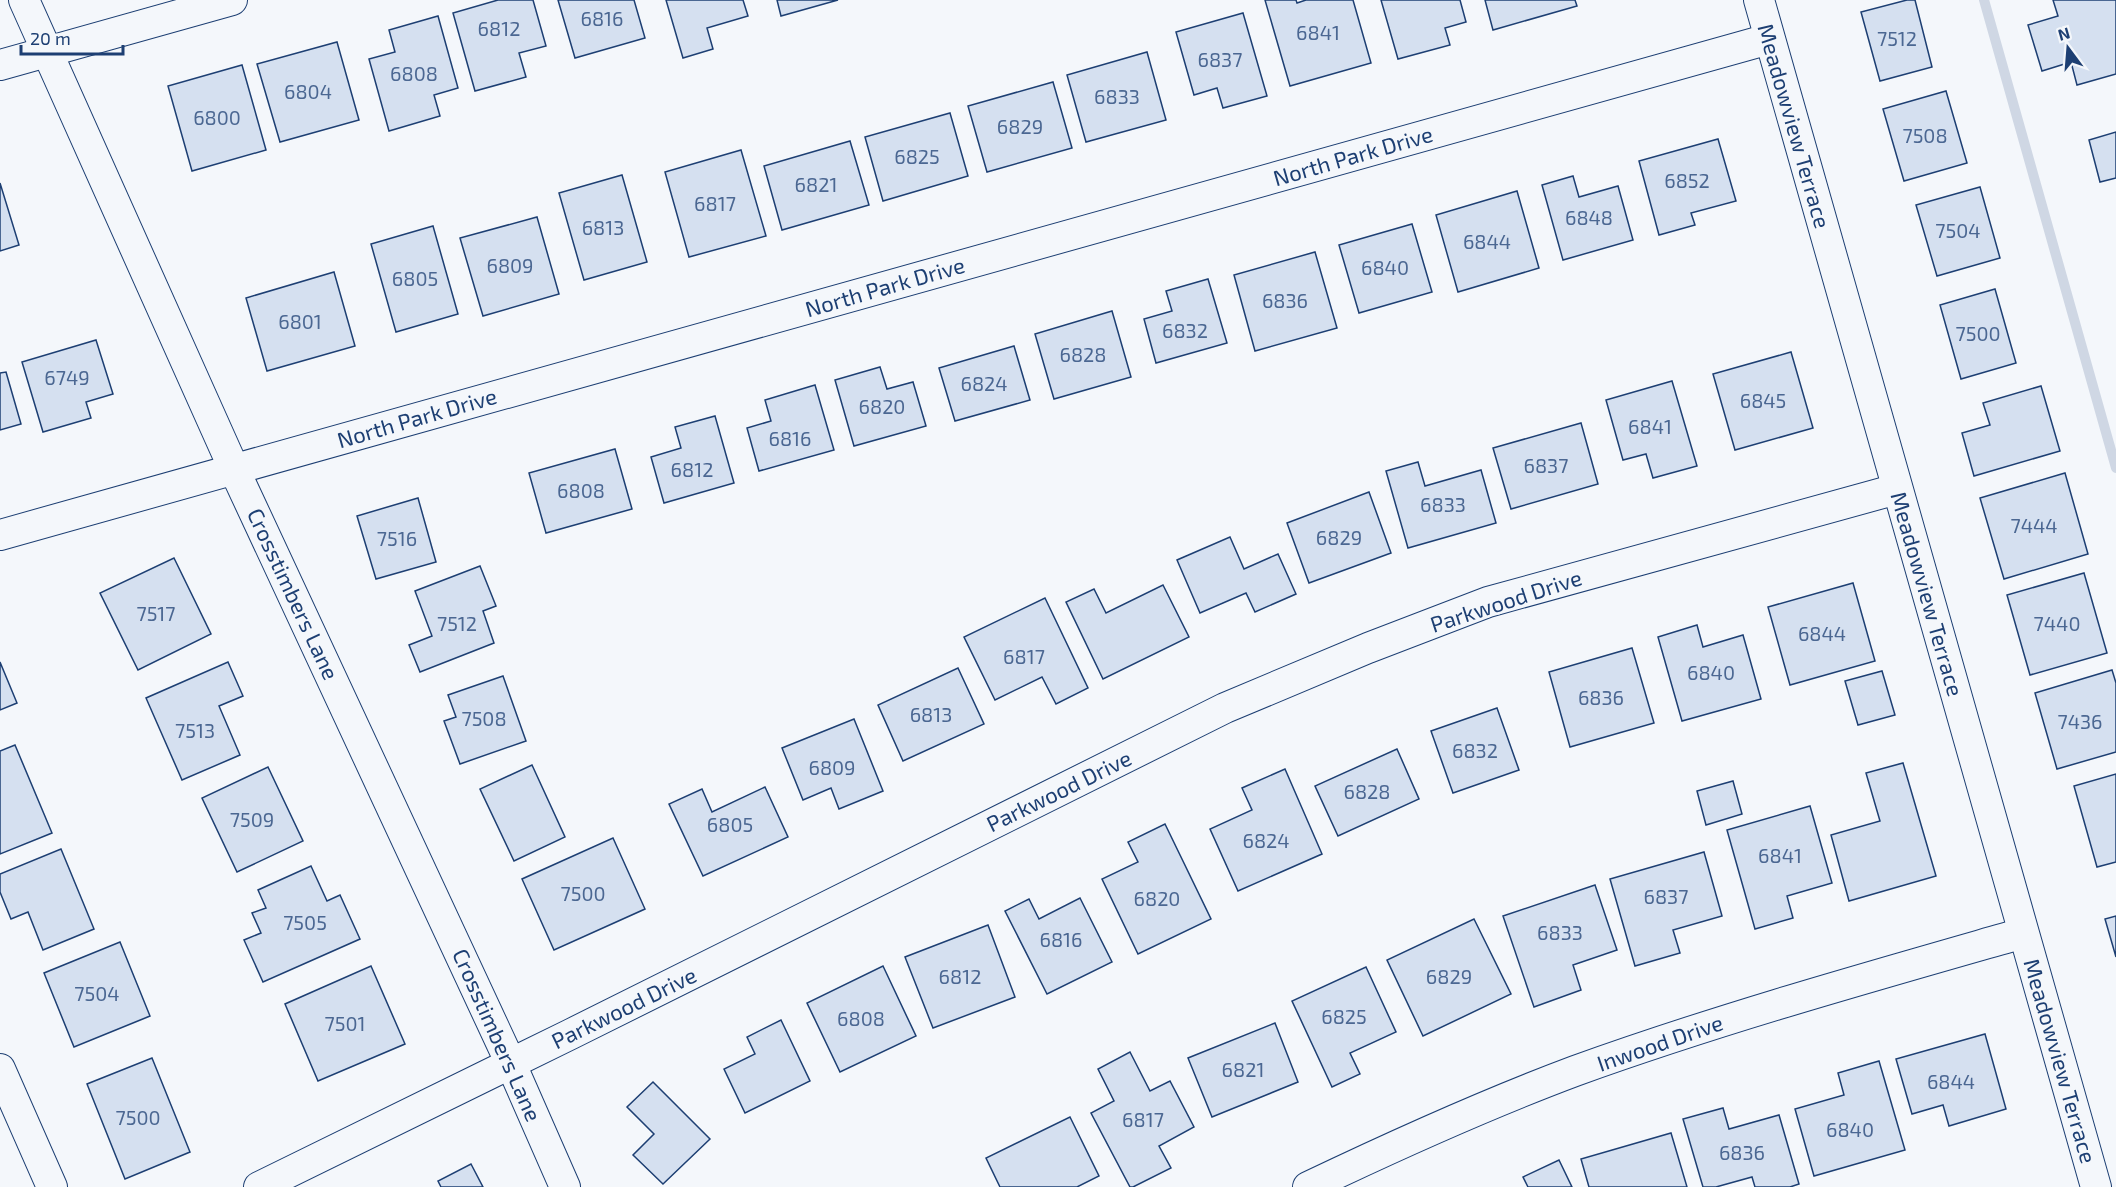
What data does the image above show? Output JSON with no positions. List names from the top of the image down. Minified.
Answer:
{"streets":{"street":["Meadowview Terrace","North Park Drive","Crosstimbers Lane","Parkwood Drive","Inwood Drive"]},"crossings":[["Meadowview Terrace","North Park Drive"],["Meadowview Terrace","Parkwood Drive"],["Meadowview Terrace","Inwood Drive"],["North Park Drive","Crosstimbers Lane"],["Crosstimbers Lane","Parkwood Drive"]],"house_numbers":["6816","6812","6841","7512","6837","6808","6804","6833","6800","6829","7508","6825","6852","6821","6817","6848","6813","7504","6844","6809","6840","6805","6836","6801","6832","7500","6828","6749","6824","6845","6820","6841","6816","6837","6812","6808","6833","7444","6829","7516","7517","7512","7440","6844","6817","6840","6836","6813","7508","7436","7513","6832","6809","6828","7509","6805","6824","6841","7500","6837","6820","7505","6833","6816","6812","6829","7504","6825","6808","7501","6821","6844","7500","6817","6840","6836"],"scale_bar":"20 m","north":"top"}
